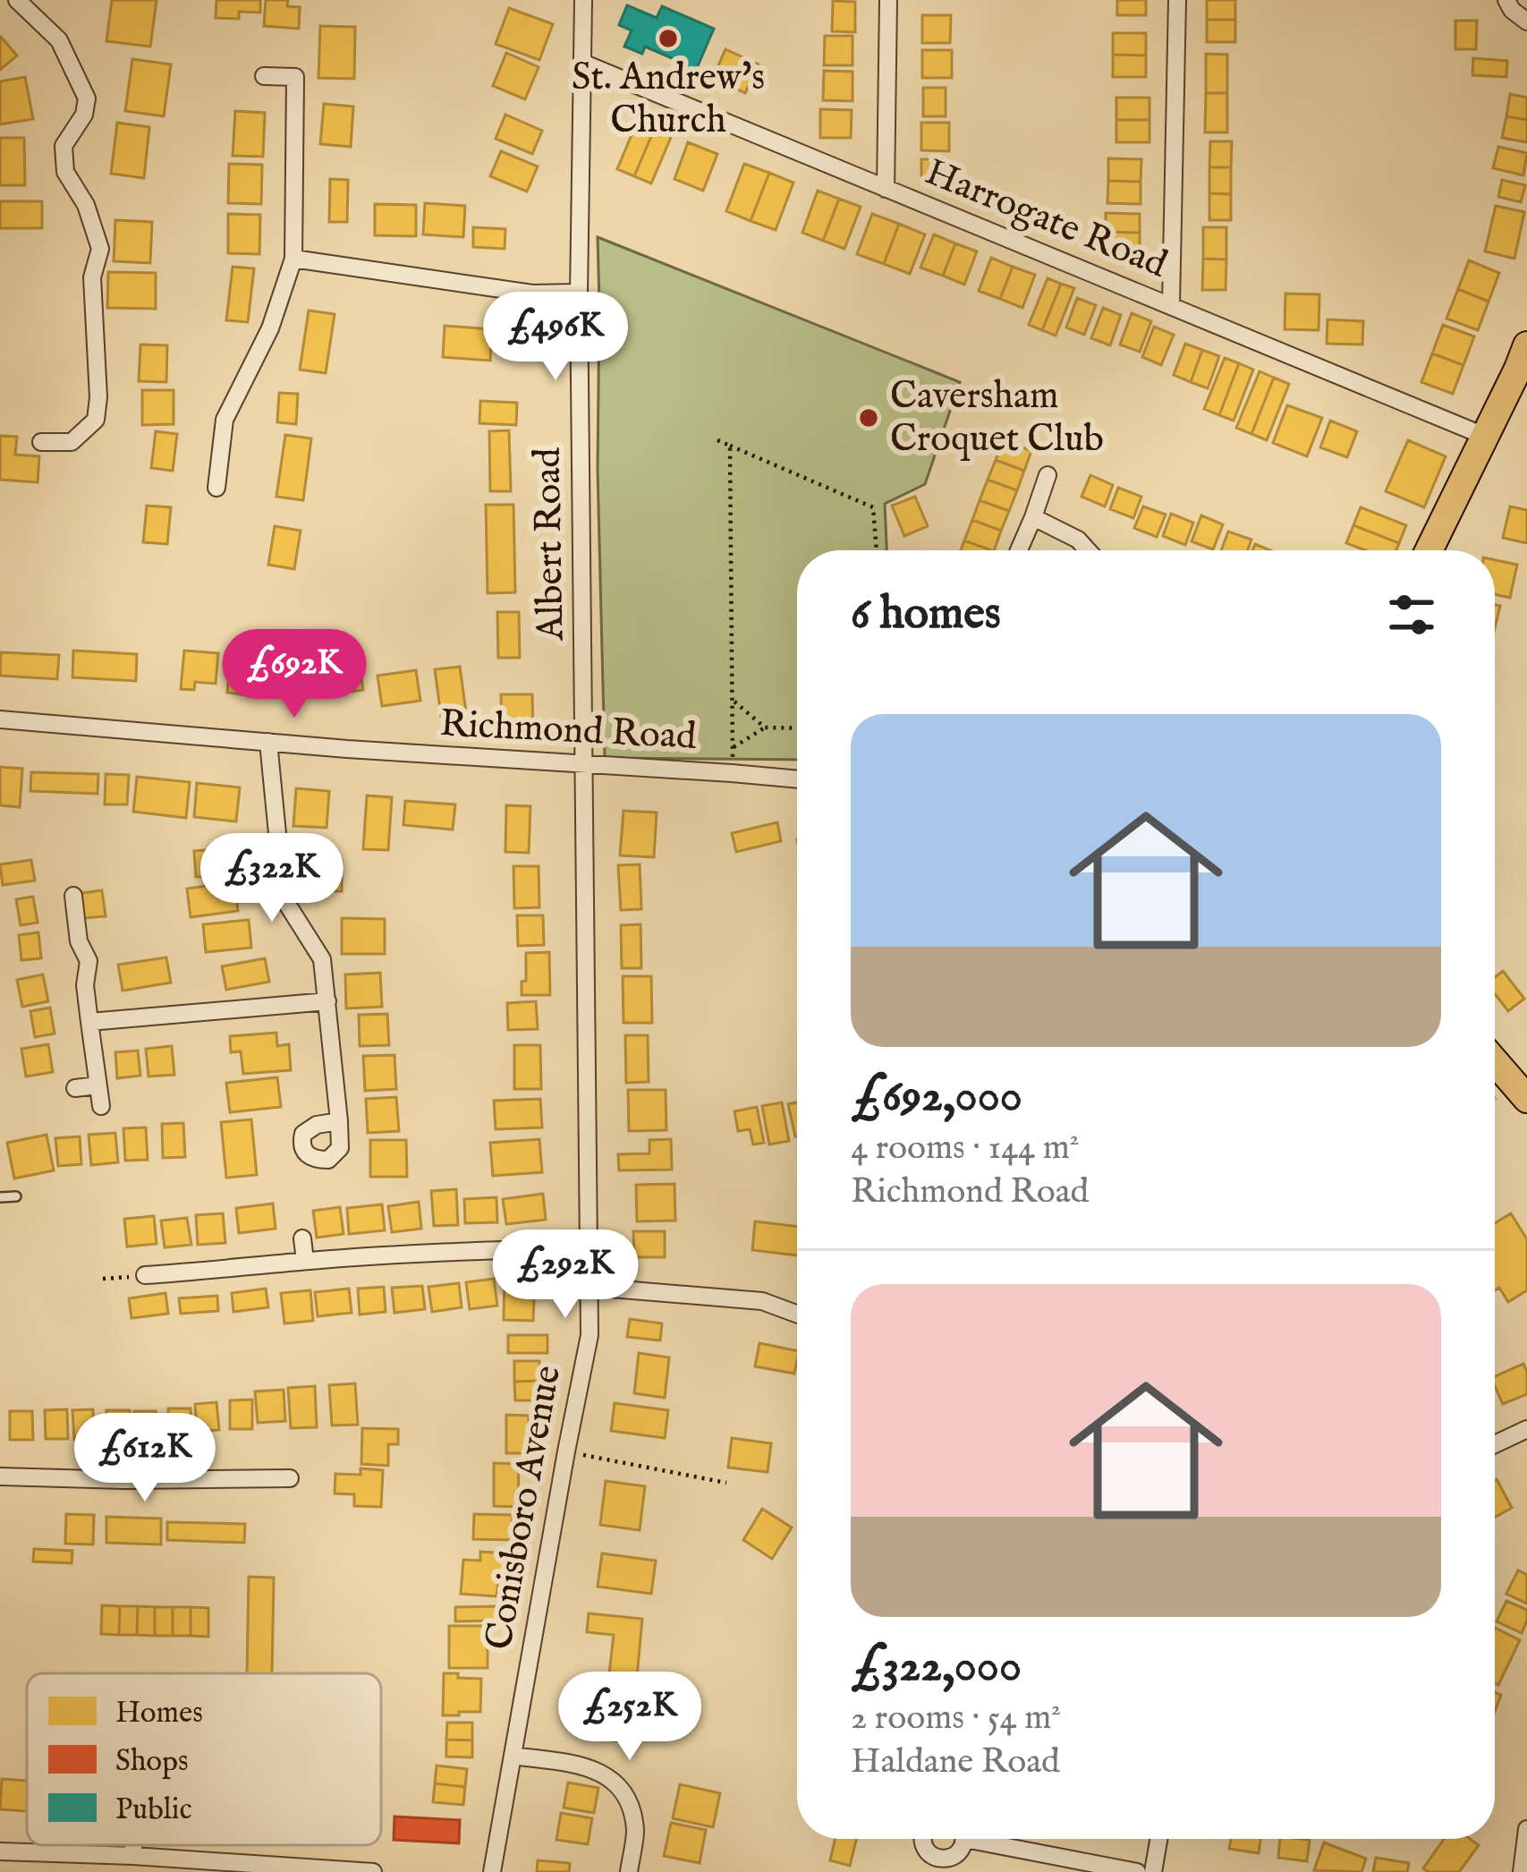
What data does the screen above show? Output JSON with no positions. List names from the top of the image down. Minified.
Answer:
{"streets":{"street":["Harrogate Road","Albert Road","Richmond Road","Conisboro Avenue"]},"crossings":[["Harrogate Road","Albert Road"],["Albert Road","Richmond Road"],["Albert Road","Conisboro Avenue"],["Richmond Road","Conisboro Avenue"]],"places":["St. Andrew's Church","Caversham Croquet Club"],"legend":["Homes","Shops","Public"],"page":{"price":["£496K","£692K","£322K","£292K","£612K","£252K"],"heading":"6 homes","list":[{"name":"£692,000","note":"4 rooms · 144 m² · Richmond Road"},{"name":"£322,000","note":"2 rooms · 54 m² · Haldane Road"}]}}
